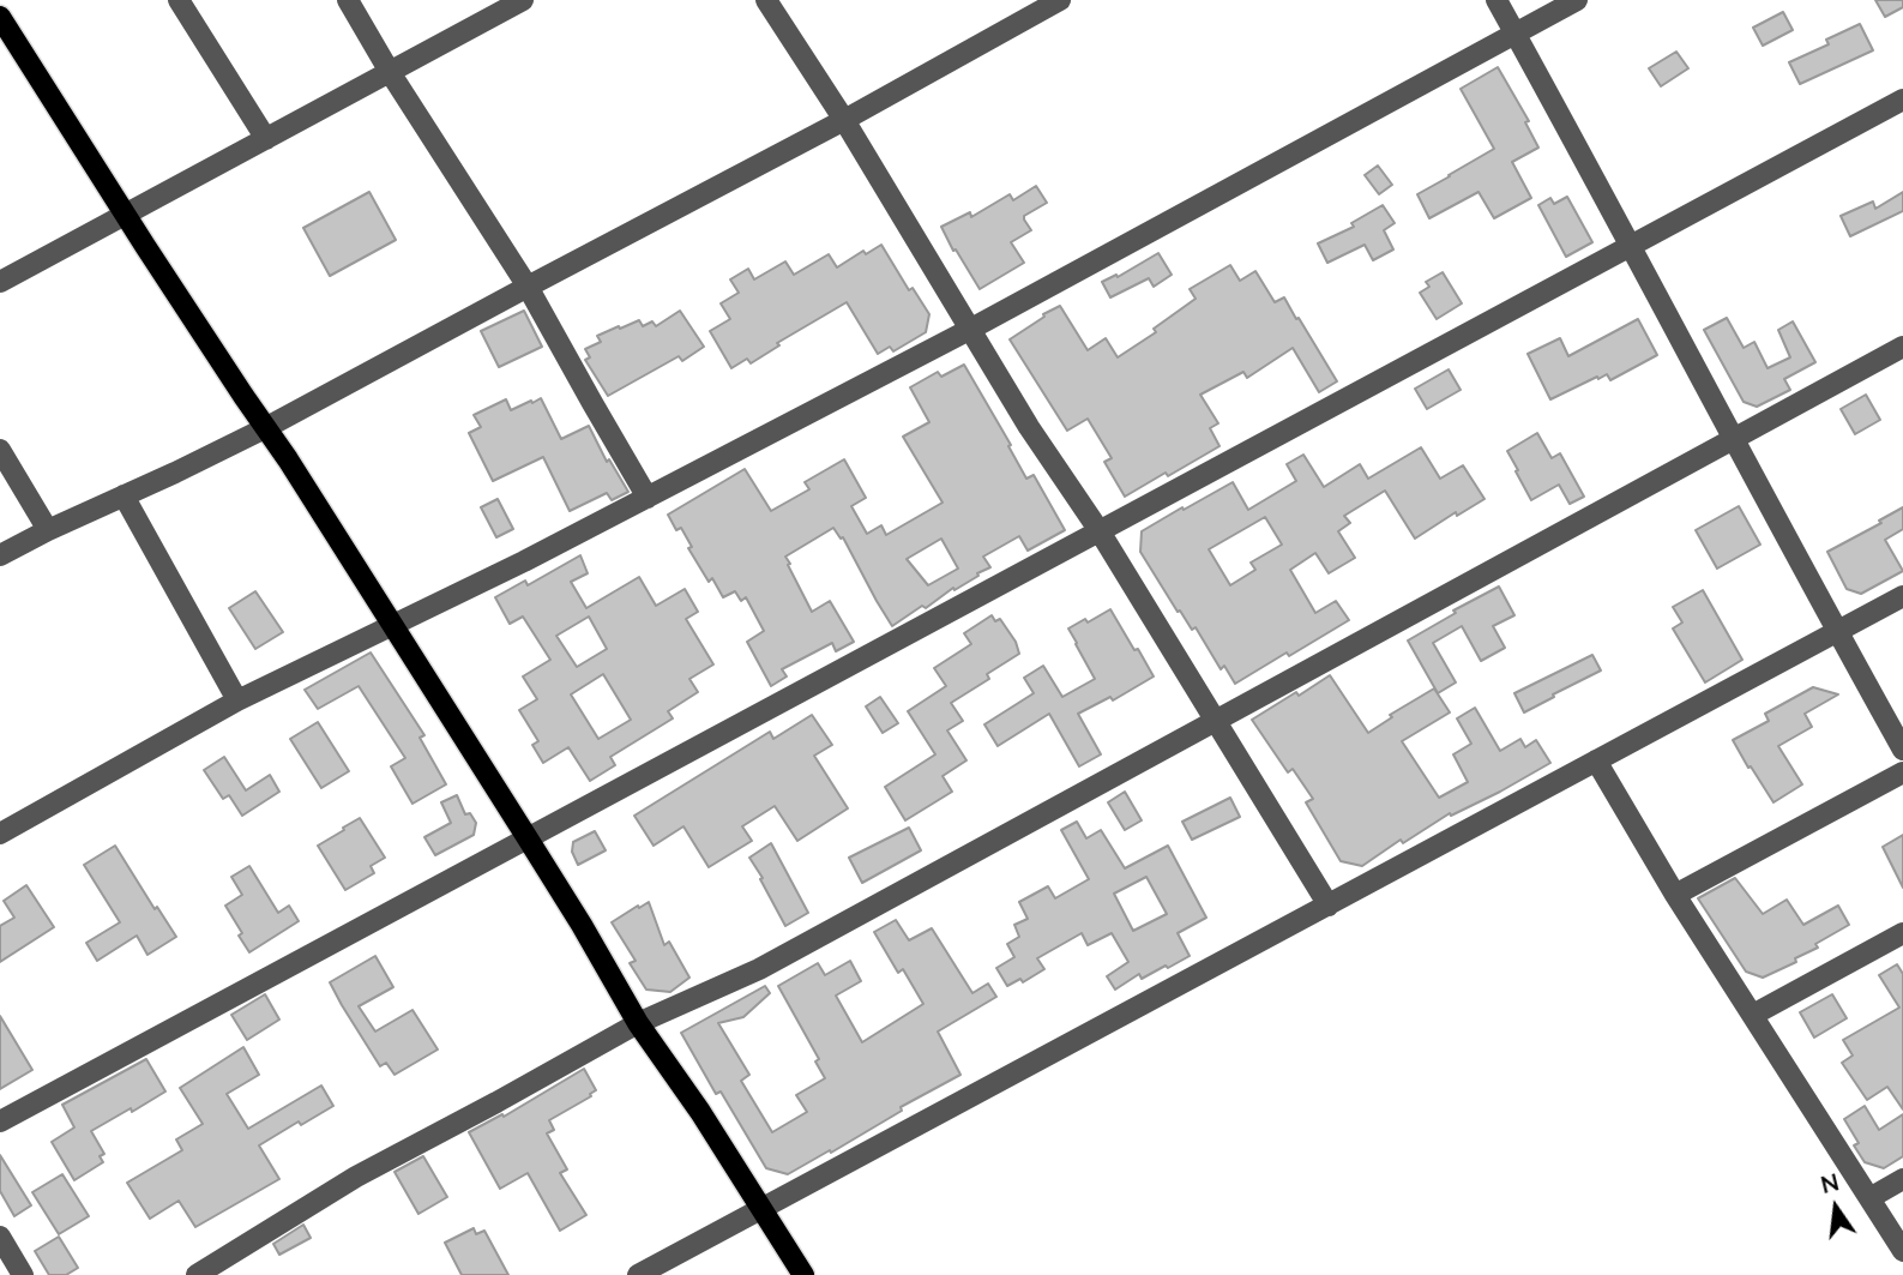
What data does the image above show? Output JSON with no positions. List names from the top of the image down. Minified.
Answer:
{"north":"top"}
